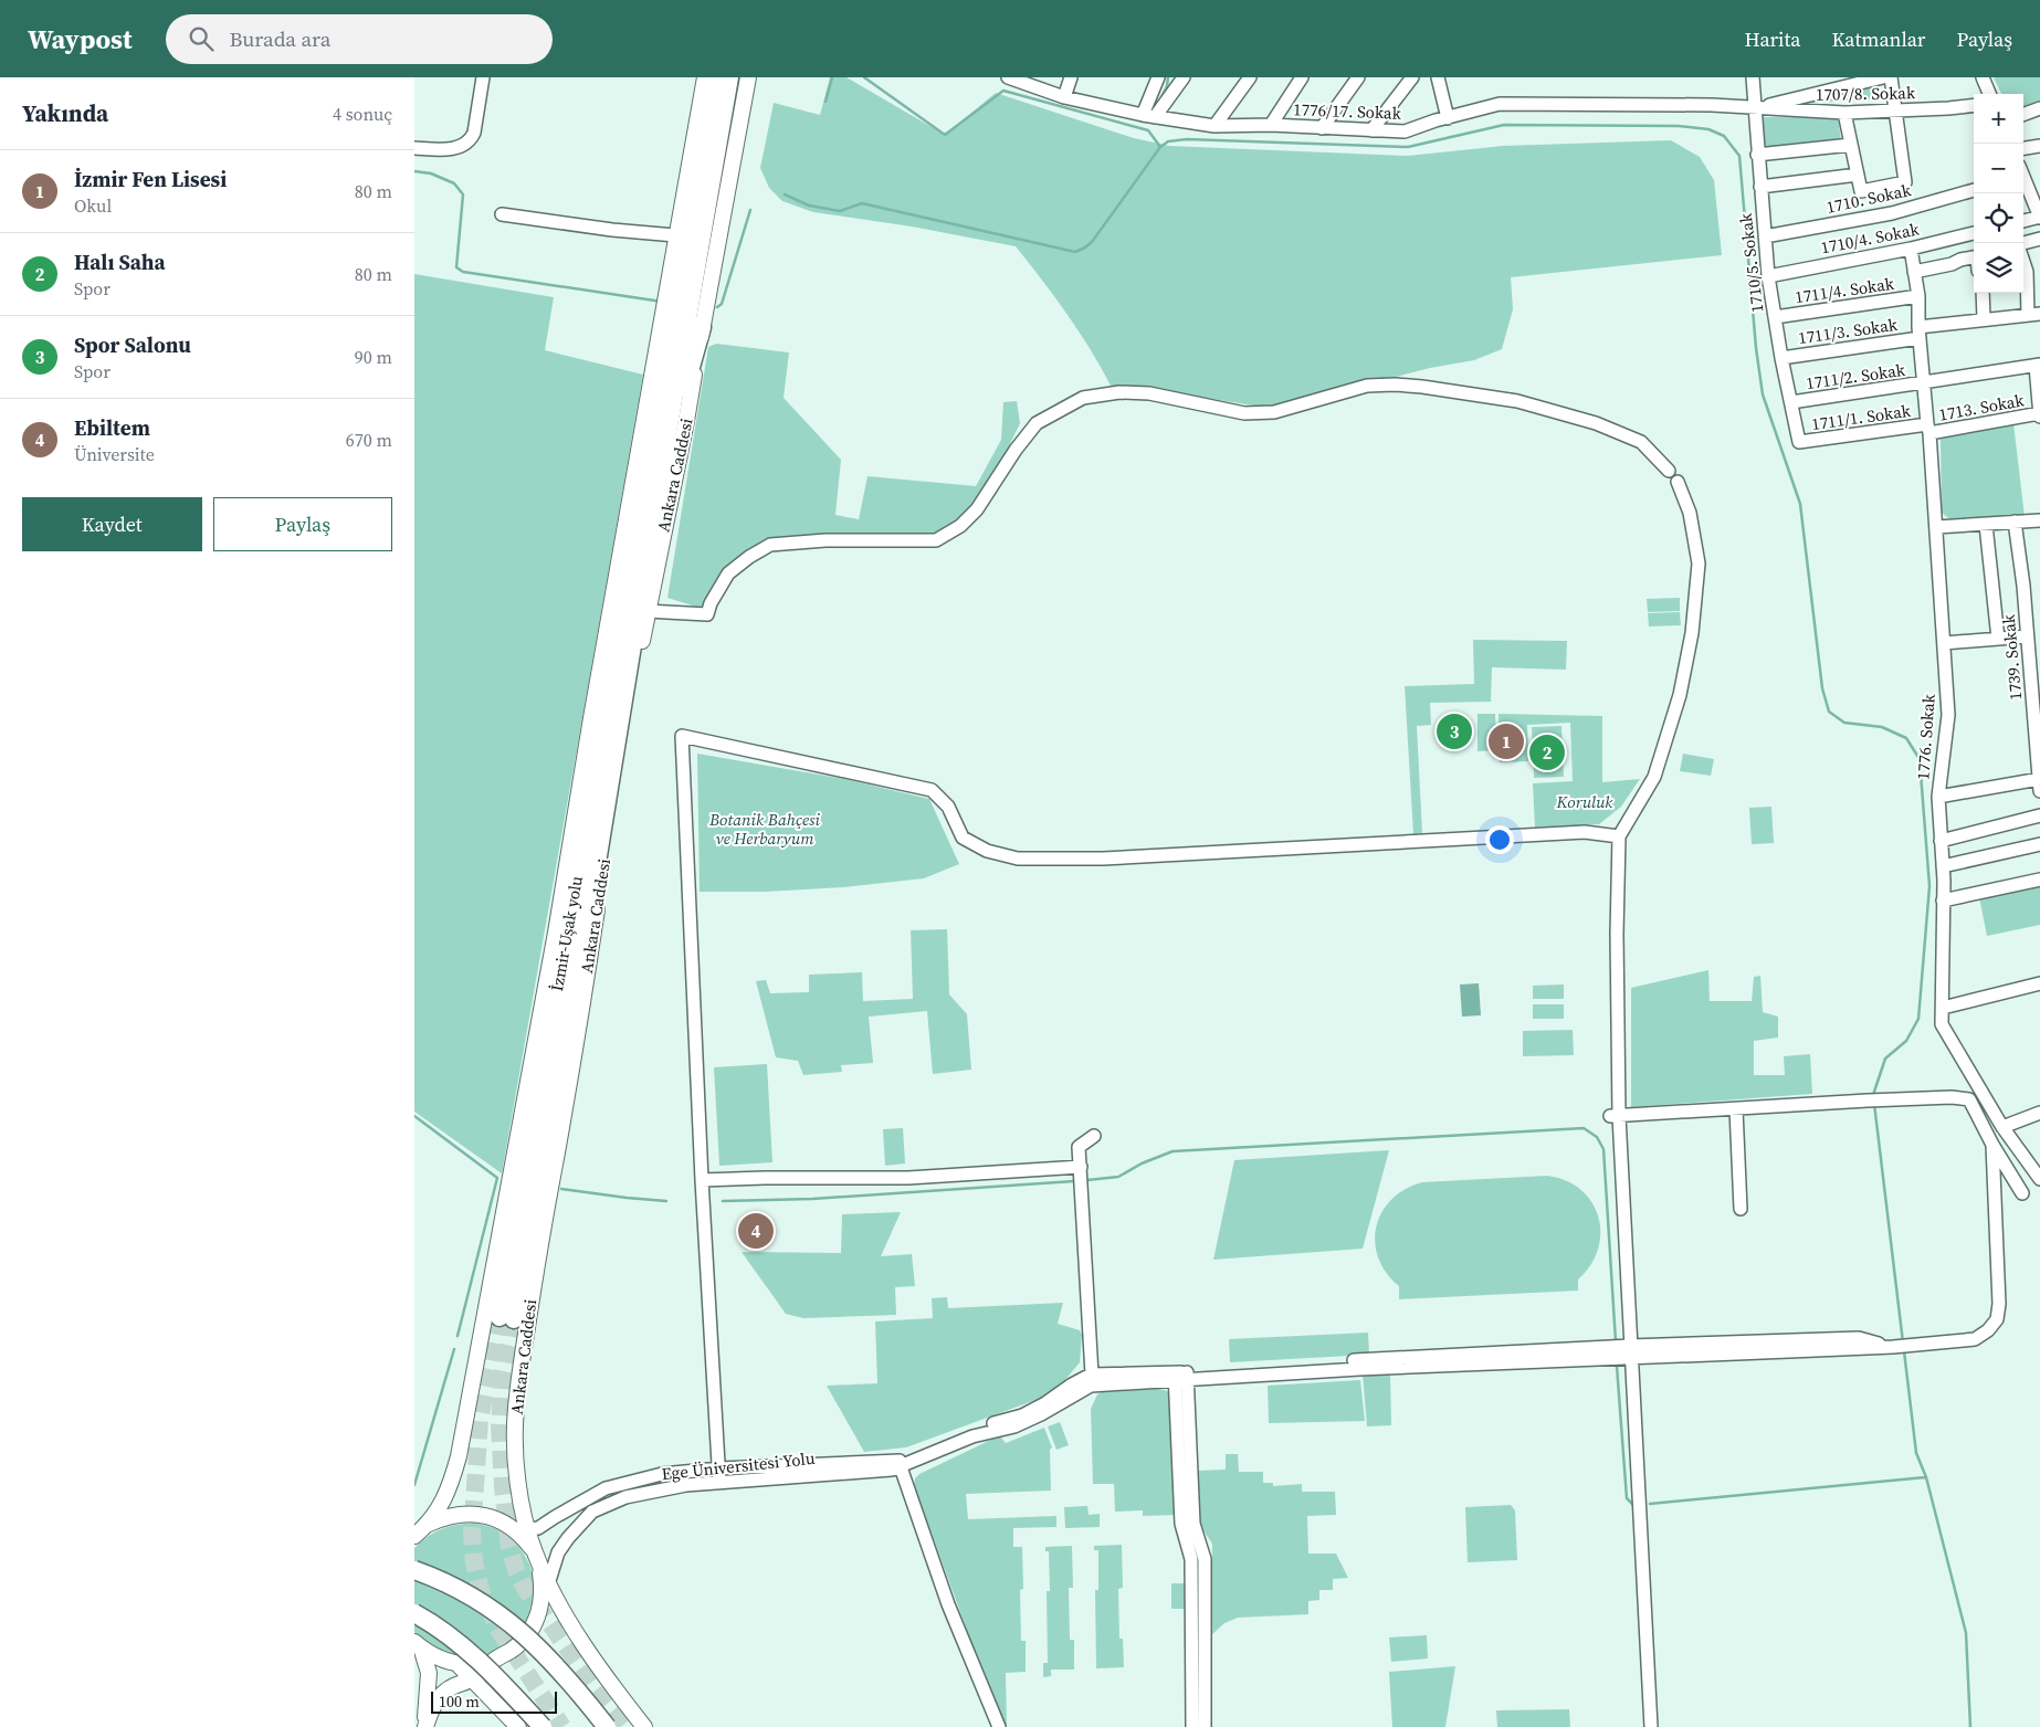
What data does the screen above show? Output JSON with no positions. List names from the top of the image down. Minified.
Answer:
{"streets":{"highway":["Ankara Caddesi","İzmir-Uşak yolu"],"street":["1707/8. Sokak","1776/17. Sokak","1710. Sokak","1710/4. Sokak","1710/5. Sokak","1711/4. Sokak","1711/3. Sokak","1711/2. Sokak","1713. Sokak","1711/1. Sokak","1739. Sokak","1776. Sokak","Ege Üniversitesi Yolu"]},"crossings":[["1707/8. Sokak","1776/17. Sokak"],["1707/8. Sokak","1710/5. Sokak"],["1776/17. Sokak","1710/5. Sokak"],["1710. Sokak","1710/5. Sokak"],["1710/4. Sokak","1710/5. Sokak"],["1710/4. Sokak","1776. Sokak"],["1710/5. Sokak","1711/4. Sokak"],["1710/5. Sokak","1711/3. Sokak"],["1710/5. Sokak","1711/2. Sokak"],["1710/5. Sokak","1711/1. Sokak"],["1711/4. Sokak","1776. Sokak"],["1711/3. Sokak","1776. Sokak"],["1711/2. Sokak","1776. Sokak"],["1713. Sokak","1711/1. Sokak"],["1713. Sokak","1776. Sokak"],["1711/1. Sokak","1776. Sokak"],["Ankara Caddesi","İzmir-Uşak yolu"],["Ankara Caddesi","Ege Üniversitesi Yolu"]],"parks":["Koruluk","Botanik Bahçesi ve Herbaryum"],"scale_bar":"100 m","page":{"header":"Waypost","search":"Burada ara","nav":["Harita","Katmanlar","Paylaş"],"heading":["Yakında","4 sonuç"],"map_buttons":["+","−"],"list":[{"mark":"1","name":"İzmir Fen Lisesi","note":"Okul","value":"80 m"},{"mark":"2","name":"Halı Saha","note":"Spor","value":"80 m"},{"mark":"3","name":"Spor Salonu","note":"Spor","value":"90 m"},{"mark":"4","name":"Ebiltem","note":"Üniversite","value":"670 m"}],"buttons":["Kaydet","Paylaş"],"pins":["3","1","2","4"],"scale":"100 m"}}
